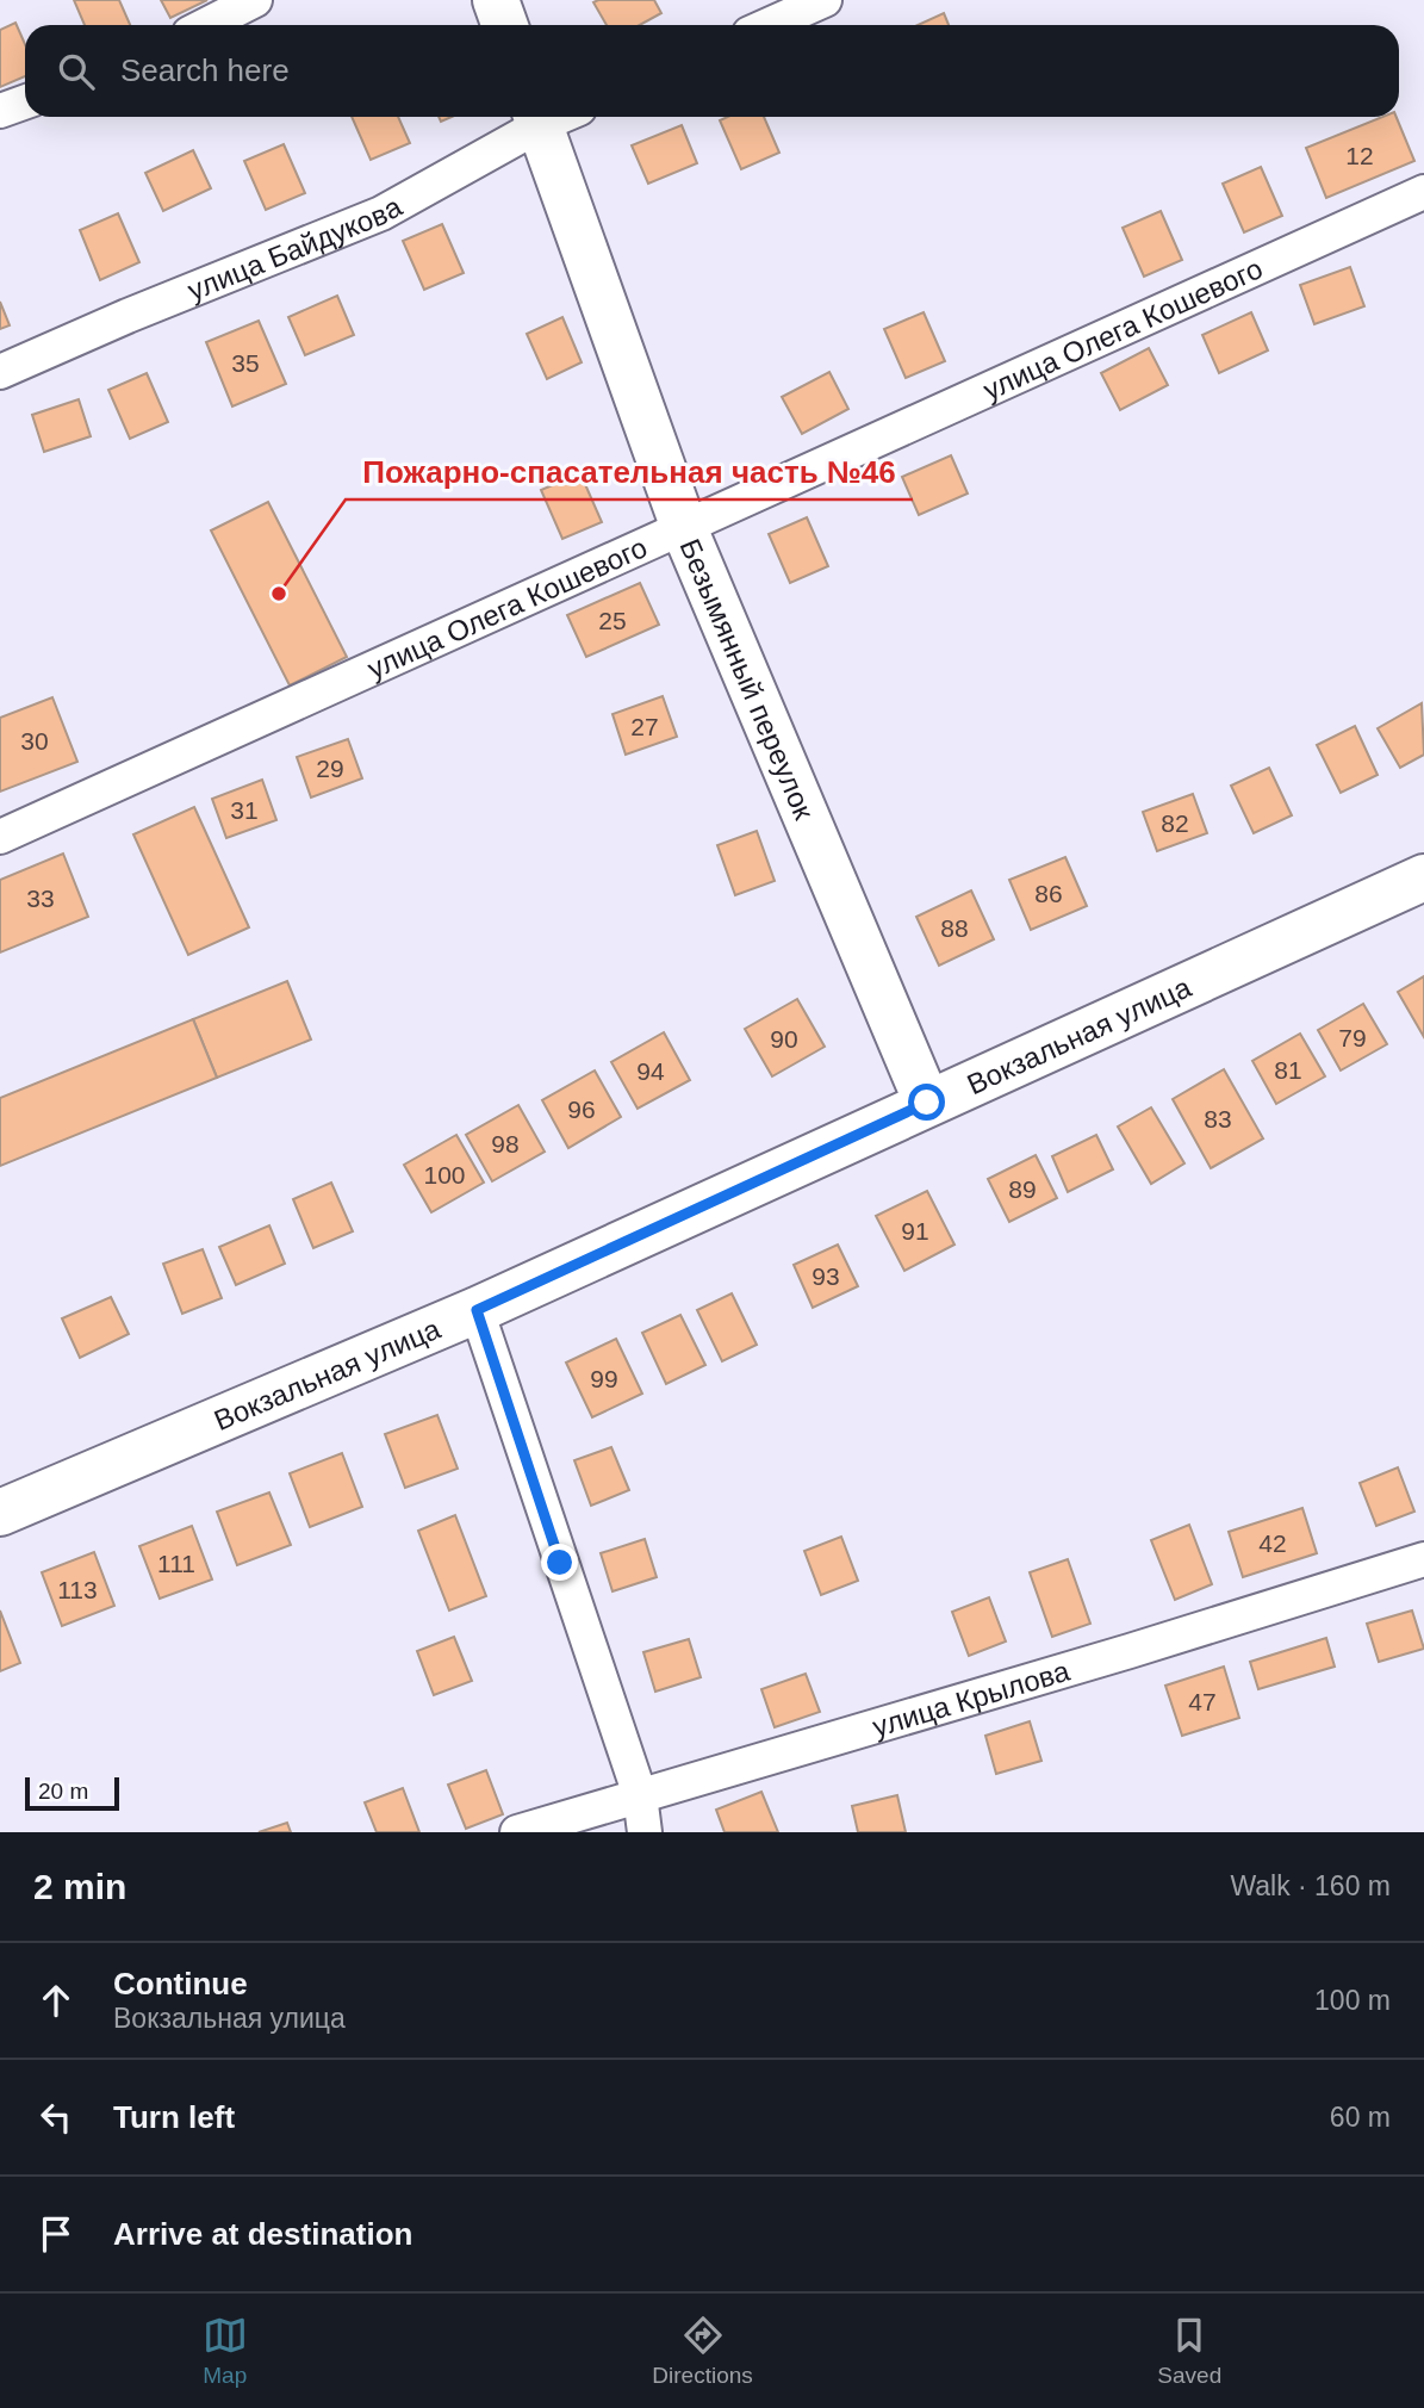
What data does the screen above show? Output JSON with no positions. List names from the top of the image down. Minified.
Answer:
{"streets":{"street":["улица Байдукова","улица Олега Кошевого","Безымянный переулок","Вокзальная улица","улица Крылова"]},"crossings":[["улица Олега Кошевого","Безымянный переулок"],["Безымянный переулок","Вокзальная улица"]],"places":["Пожарно-спасательная часть №46"],"house_numbers":["12","35","25","27","30","29","31","82","86","33","88","79","90","81","94","96","83","98","100","89","91","93","99","42","111","113","47"],"scale_bar":"20 m","page":{"search":"Search here","scale":"20 m","heading":["2 min","Walk · 160 m"],"list":[["Continue","Вокзальная улица","100 m"],["Turn left","60 m"],"Arrive at destination"],"nav":["Map","Directions","Saved"]}}
